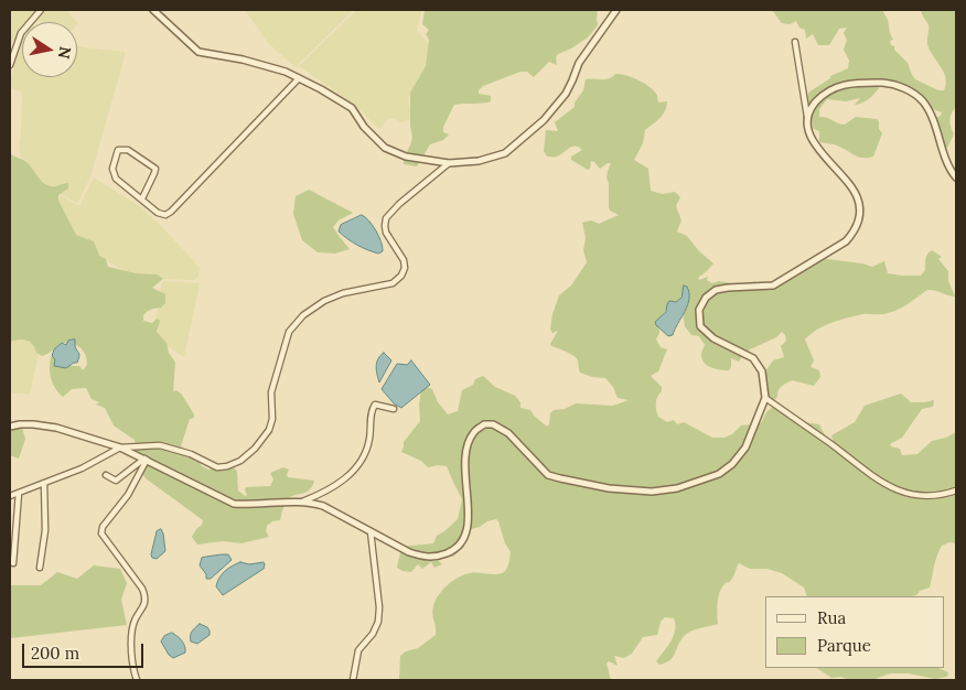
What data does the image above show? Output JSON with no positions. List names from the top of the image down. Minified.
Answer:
{"legend":["Rua","Parque"],"scale_bar":"200 m","north":"right"}
